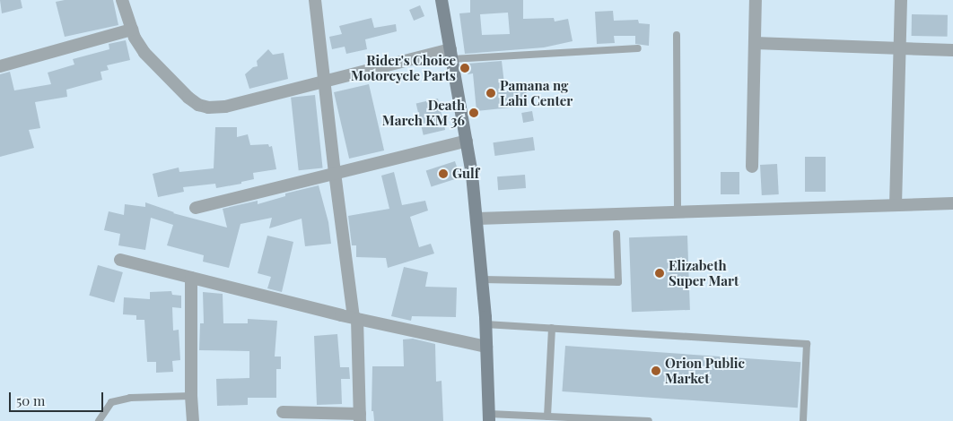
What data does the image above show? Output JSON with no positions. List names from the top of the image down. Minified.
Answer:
{"places":["Rider's Choice Motorcycle Parts","Pamana ng Lahi Center","Death March KM 36","Gulf","Elizabeth Super Mart","Orion Public Market"],"scale_bar":"50 m"}
